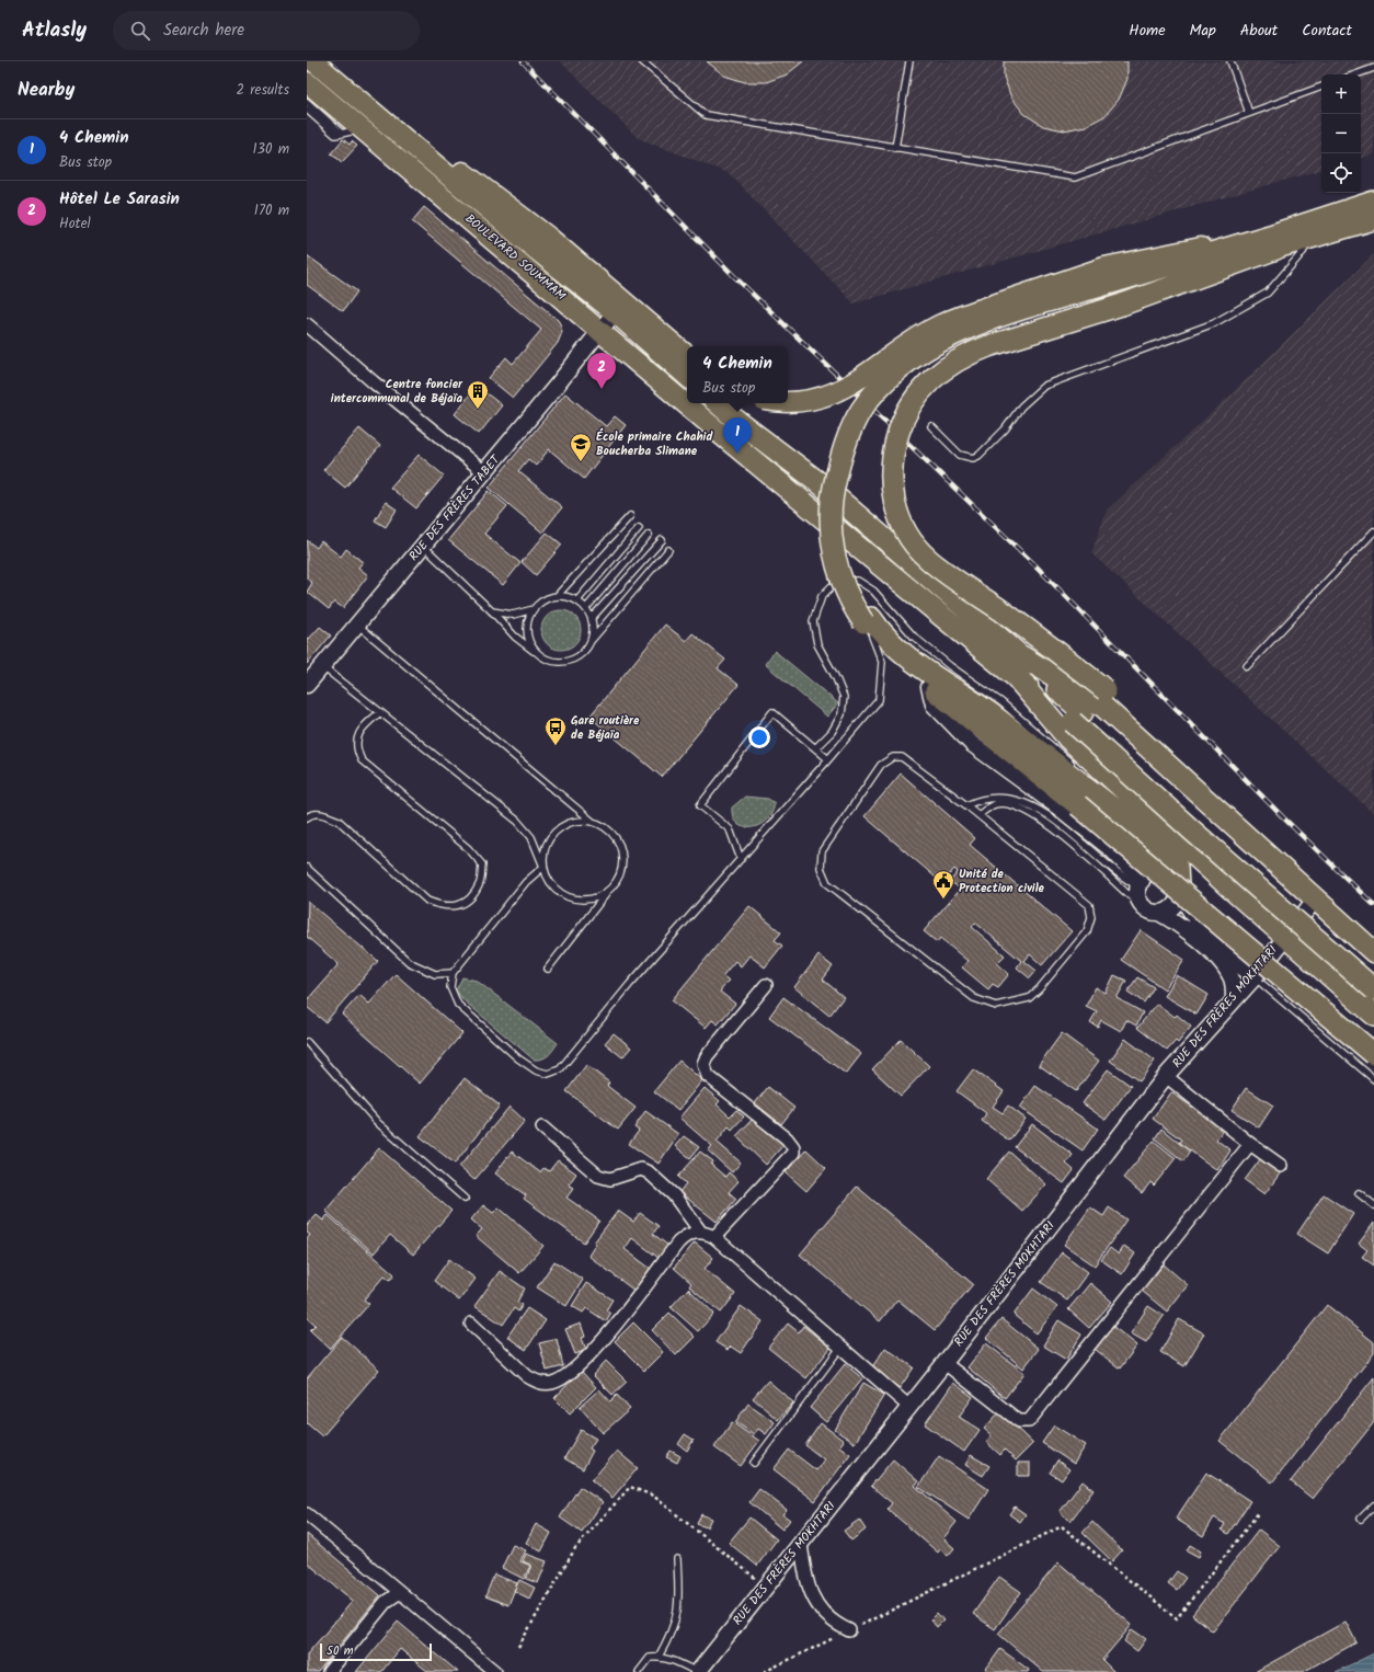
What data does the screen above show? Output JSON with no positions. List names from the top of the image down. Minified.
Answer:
{"streets":{"main road":["BOULEVARD SOUMMAM"],"street":["RUE DES FRÈRES TABET","RUE DES FRÈRES MOKHTARI"]},"crossings":[["BOULEVARD SOUMMAM","RUE DES FRÈRES TABET"]],"places":{"building":["Centre foncier intercommunal de Béjaïa"],"school or university":["École primaire Chahid Boucherba Slimane"],"bus stop":["Gare routière de Béjaïa"],"public building":["Unité de Protection civile"]},"scale_bar":"50 m","page":{"header":"Atlasly","search":"Search here","nav":["Home","Map","About","Contact"],"heading":["Nearby","2 results"],"map_buttons":["+","−"],"list":[{"mark":"1","name":"4 Chemin","note":"Bus stop","value":"130 m"},{"mark":"2","name":"Hôtel Le Sarasin","note":"Hotel","value":"170 m"}],"popup":["4 Chemin","Bus stop"],"pins":["2","1"],"scale":"50 m"}}
